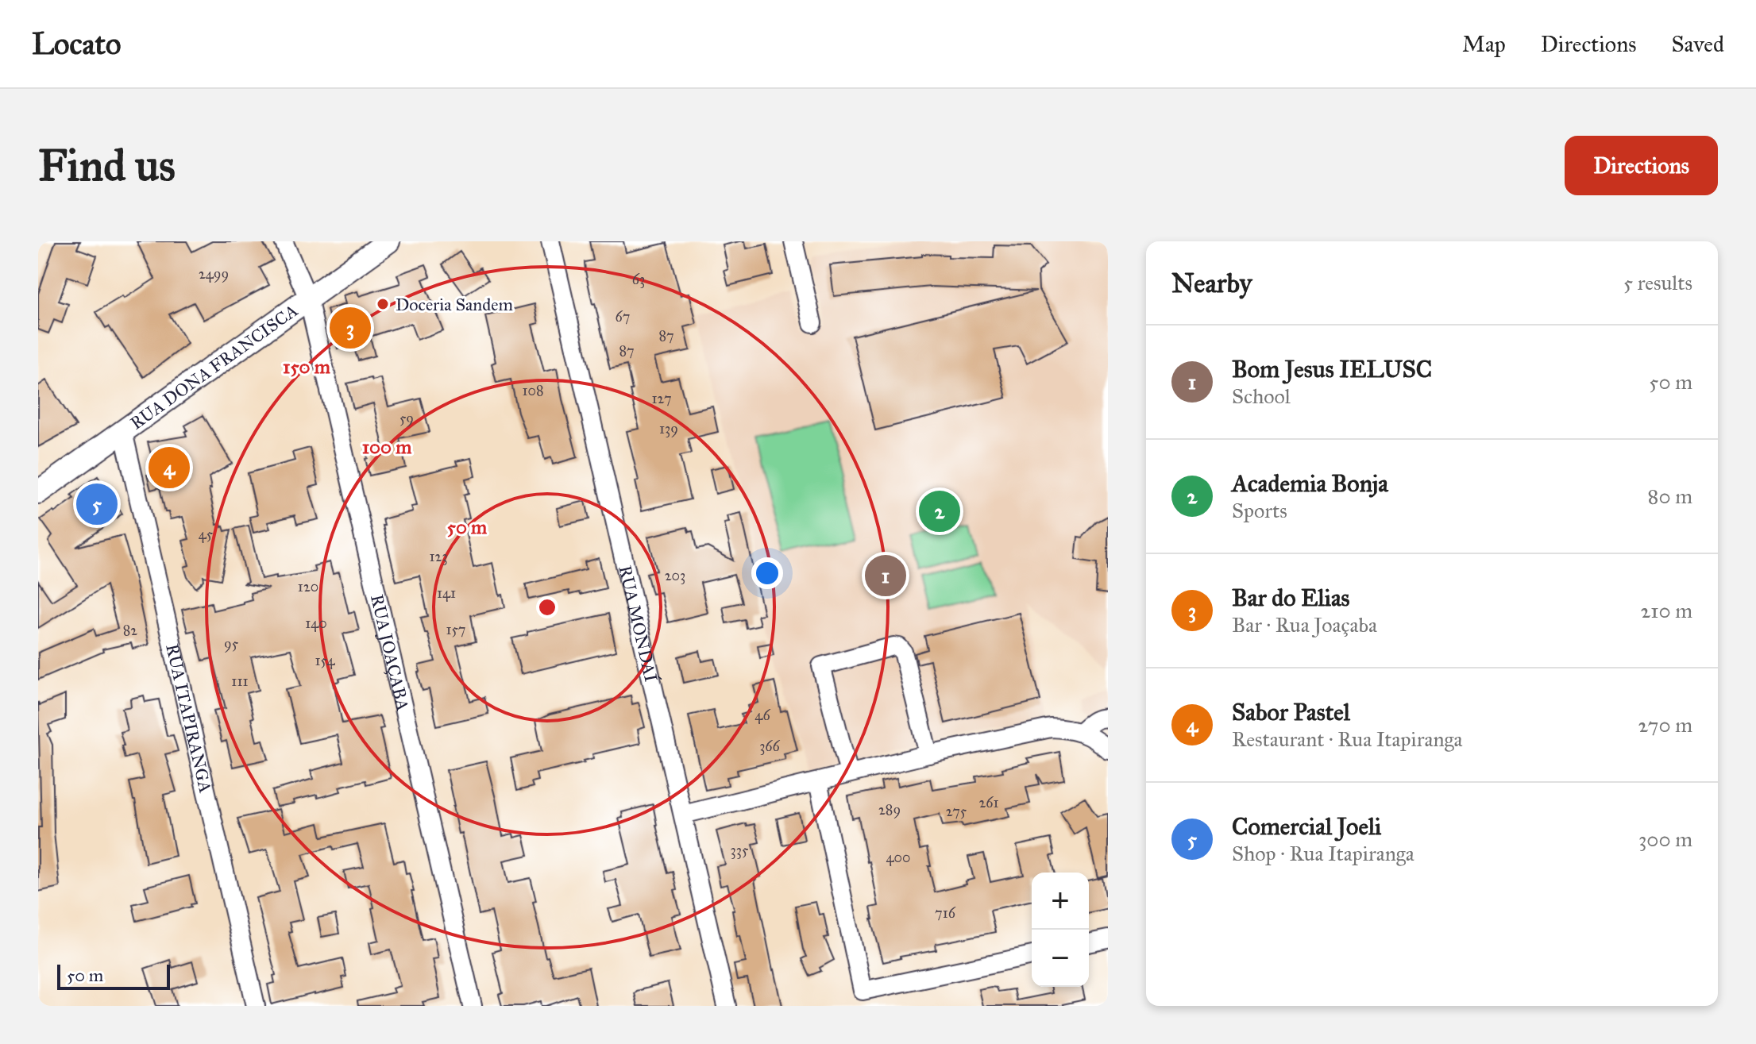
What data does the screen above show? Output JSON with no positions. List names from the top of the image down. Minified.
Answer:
{"streets":{"main road":["RUA DONA FRANCISCA"],"street":["RUA MONDAÍ","RUA JOAÇABA","RUA ITAPIRANGA"]},"crossings":[["RUA DONA FRANCISCA","RUA JOAÇABA"],["RUA DONA FRANCISCA","RUA ITAPIRANGA"]],"places":["Doceria Sandem"],"house_numbers":["2499","63","67","87","87","108","127","59","139","45","123","203","120","141","140","157","82","95","154","111","46","366","261","289","275","335","400","716"],"scale_bar":"50 m","page":{"header":"Locato","nav":["Map","Directions","Saved"],"buttons":"Directions","title":"Find us","heading":["Nearby","5 results"],"pins":["3","4","5","2","1"],"list":[{"mark":"1","name":"Bom Jesus IELUSC","note":"School","value":"50 m"},{"mark":"2","name":"Academia Bonja","note":"Sports","value":"80 m"},{"mark":"3","name":"Bar do Elias","note":"Bar · Rua Joaçaba","value":"210 m"},{"mark":"4","name":"Sabor Pastel","note":"Restaurant · Rua Itapiranga","value":"270 m"},{"mark":"5","name":"Comercial Joeli","note":"Shop · Rua Itapiranga","value":"300 m"}],"map_buttons":["+","−"],"scale":"50 m"},"rings":["150 m","100 m","50 m"]}
